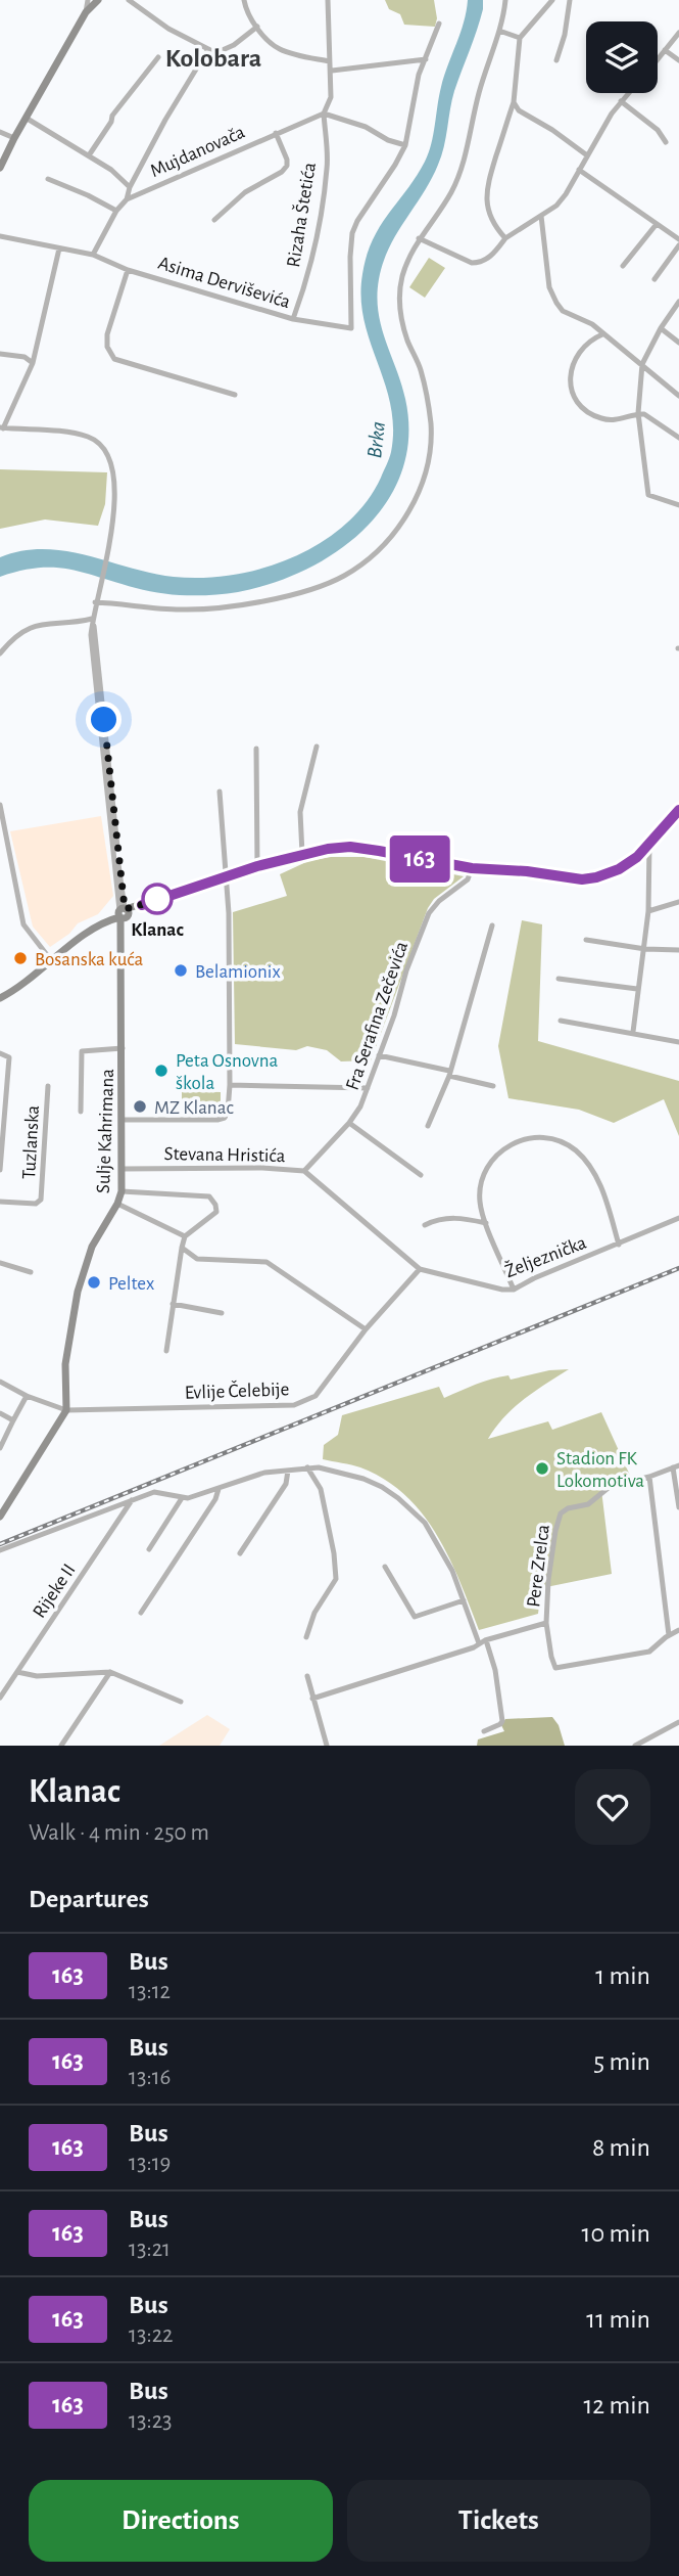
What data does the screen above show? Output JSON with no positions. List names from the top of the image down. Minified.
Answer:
{"streets":{"main road":["Sulje Kahrimana"],"street":["Mujdanovača","Rizaha Štetića","Asima Derviševića","Fra Serafina Zečevića","Tuzlanska","Stevana Hristića","Željeznička","Evlije Čelebije","Pere Zrelca","Rijeke II"]},"crossings":[["Mujdanovača","Rizaha Štetića"],["Mujdanovača","Asima Derviševića"],["Rizaha Štetića","Asima Derviševića"],["Fra Serafina Zečevića","Stevana Hristića"],["Sulje Kahrimana","Stevana Hristića"],["Sulje Kahrimana","Evlije Čelebije"],["Stevana Hristića","Željeznička"],["Stevana Hristića","Evlije Čelebije"],["Željeznička","Evlije Čelebije"]],"districts":["Kolobara"],"water":["Brka"],"places":["Klanac","Bosanska kuća","Belamionix","Peta Osnovna škola","MZ Klanac","Peltex","Stadion FK Lokomotiva"],"lines":["bus line 163"],"page":{"on_map":"163","heading":[["Klanac","Walk · 4 min · 250 m"],"Departures"],"list":[{"mark":"163","name":"Bus","note":"13:12","value":"1 min"},{"mark":"163","name":"Bus","note":"13:16","value":"5 min"},{"mark":"163","name":"Bus","note":"13:19","value":"8 min"},{"mark":"163","name":"Bus","note":"13:21","value":"10 min"},{"mark":"163","name":"Bus","note":"13:22","value":"11 min"},{"mark":"163","name":"Bus","note":"13:23","value":"12 min"}],"buttons":["Directions","Tickets"]}}
